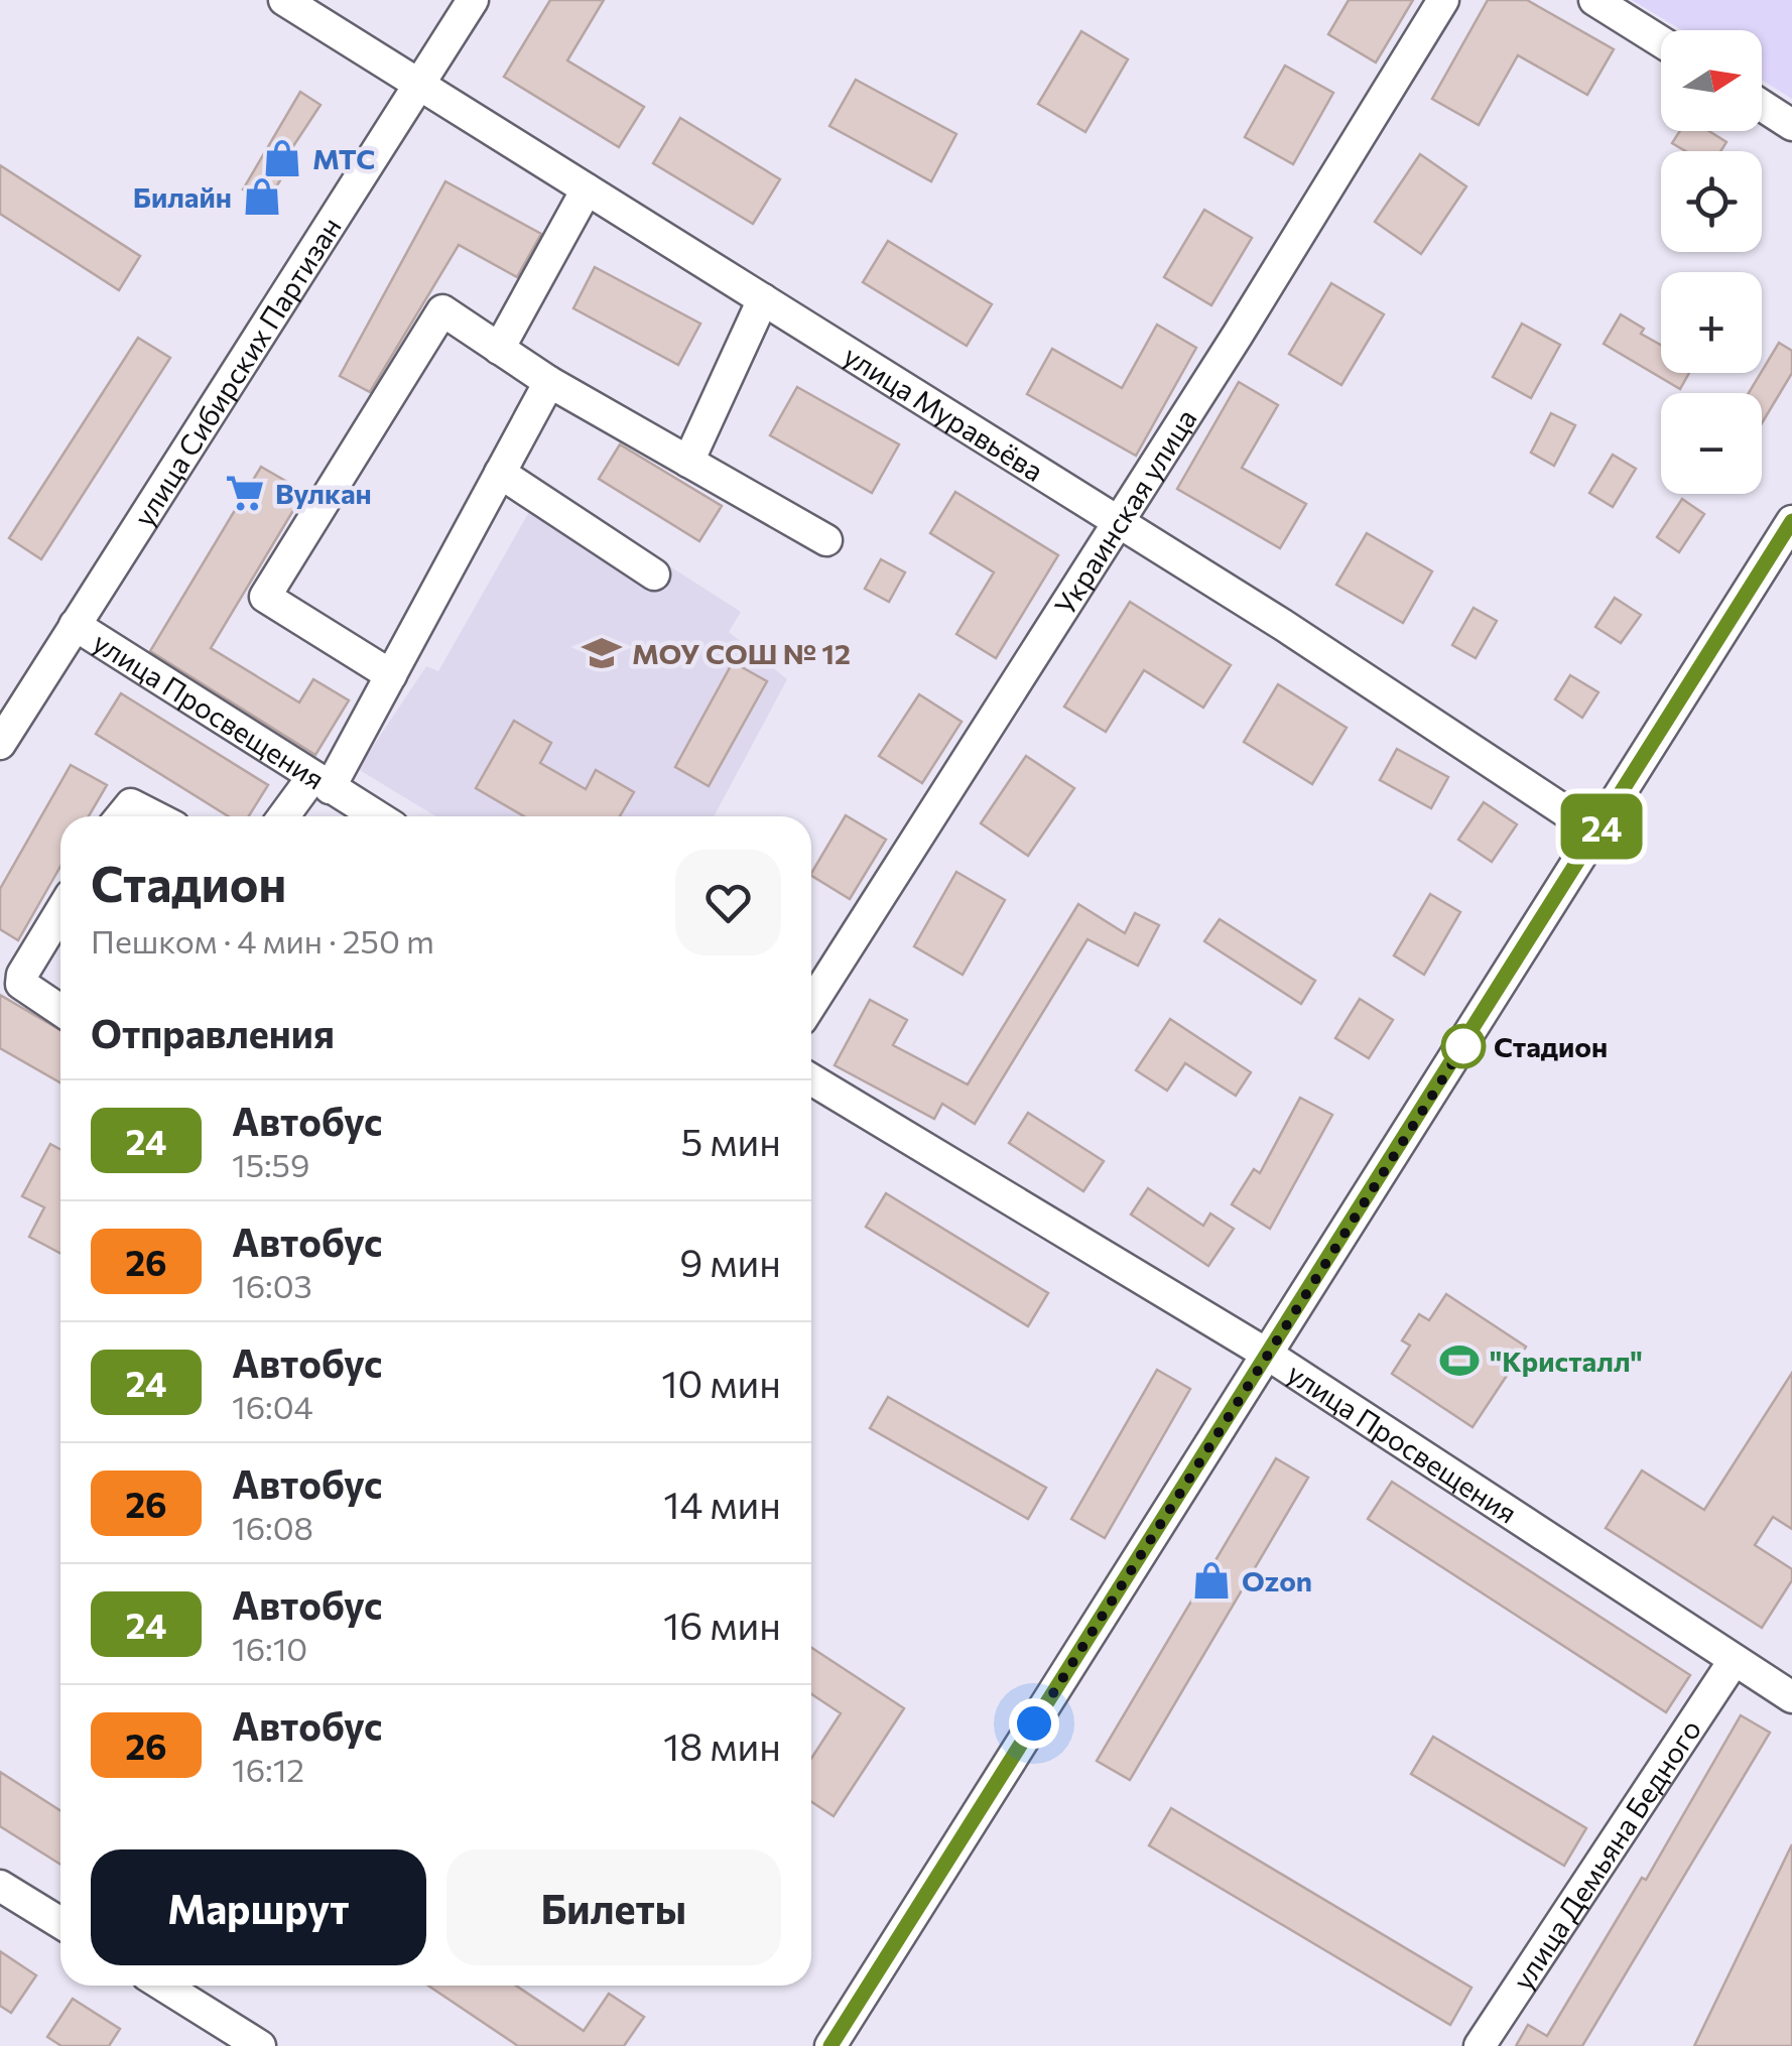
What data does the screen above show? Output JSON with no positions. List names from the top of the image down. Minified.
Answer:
{"streets":{"street":["улица Сибирских Партизан","улица Муравьёва","Украинская улица","улица Просвещения","улица Демьяна Бедного"]},"crossings":[["улица Сибирских Партизан","улица Муравьёва"],["улица Сибирских Партизан","улица Просвещения"],["улица Муравьёва","Украинская улица"],["улица Просвещения","улица Демьяна Бедного"]],"places":{"shop":["МТС","Билайн","Ozon"],"supermarket":["Вулкан"],"school or university":["МОУ СОШ № 12"],"other":["Стадион"],"sports":["\"Кристалл\""]},"lines":["bus line 24"],"north":"right","page":{"on_map":"24","map_buttons":["+","−"],"heading":[["Стадион","Пешком · 4 мин · 250 m"],"Отправления"],"list":[{"mark":"24","name":"Автобус","note":"15:59","value":"5 мин"},{"mark":"26","name":"Автобус","note":"16:03","value":"9 мин"},{"mark":"24","name":"Автобус","note":"16:04","value":"10 мин"},{"mark":"26","name":"Автобус","note":"16:08","value":"14 мин"},{"mark":"24","name":"Автобус","note":"16:10","value":"16 мин"},{"mark":"26","name":"Автобус","note":"16:12","value":"18 мин"}],"buttons":["Маршрут","Билеты"]}}
